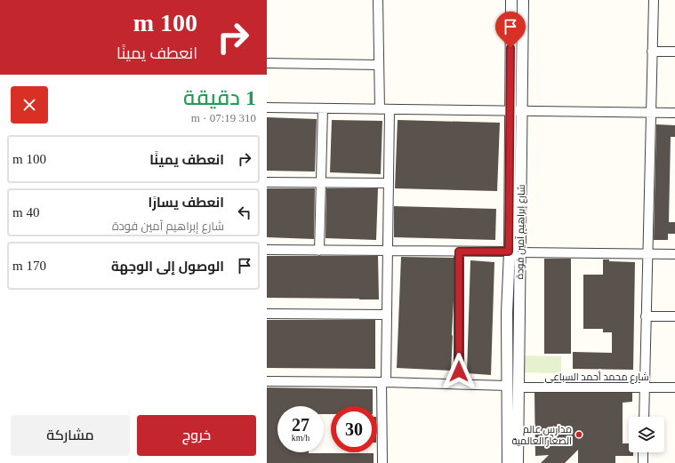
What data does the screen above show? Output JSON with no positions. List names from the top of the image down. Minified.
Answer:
{"streets":{"street":["شارع إبراهيم آمين فودة","شارع محمد أحمد السباعى"]},"crossings":[["شارع إبراهيم آمين فودة","شارع محمد أحمد السباعى"]],"places":["مدارس عالم الصغار العالمية"],"page":{"turn":["100 m","انعطف يمينًا"],"heading":["1 دقيقة","310 m · 07:19"],"list":[{"name":"انعطف يمينًا","value":"100 m"},{"name":"انعطف يسارًا","note":"شارع إبراهيم آمين فودة","value":"40 m"},{"name":"الوصول إلى الوجهة","value":"170 m"}],"speed":"27 km/h","limit":"30","buttons":["خروج","مشاركة"]}}
